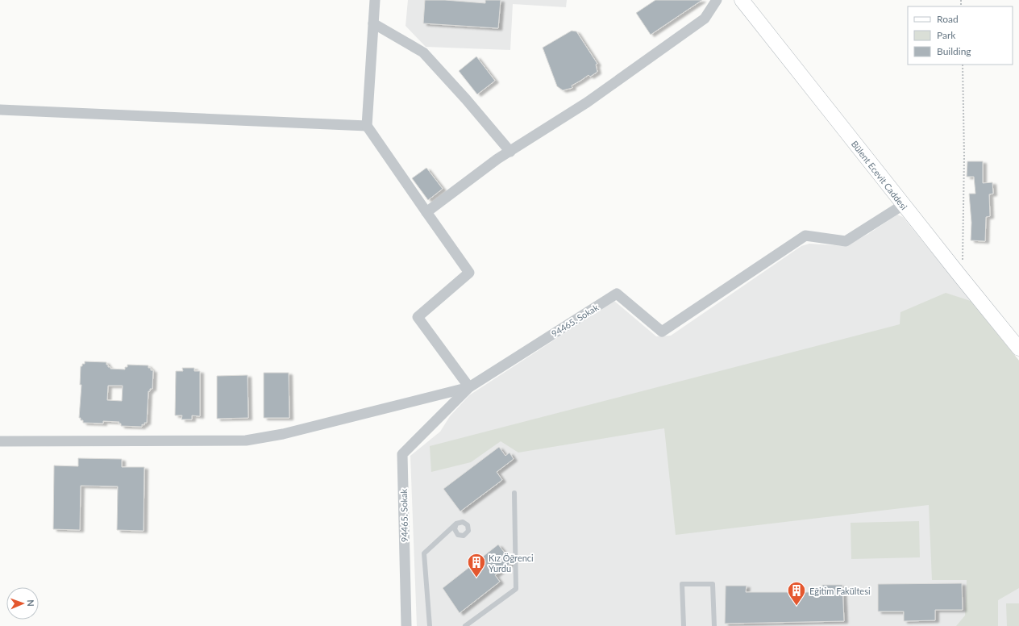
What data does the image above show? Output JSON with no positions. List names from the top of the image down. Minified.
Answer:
{"streets":{"street":["Bülent Ecevit Caddesi","94465. Sokak"]},"crossings":[["Bülent Ecevit Caddesi","94465. Sokak"]],"places":{"building":["Kız Öğrenci Yurdu","Eğitim Fakültesi"]},"legend":["Road","Park","Building"],"north":"right"}
